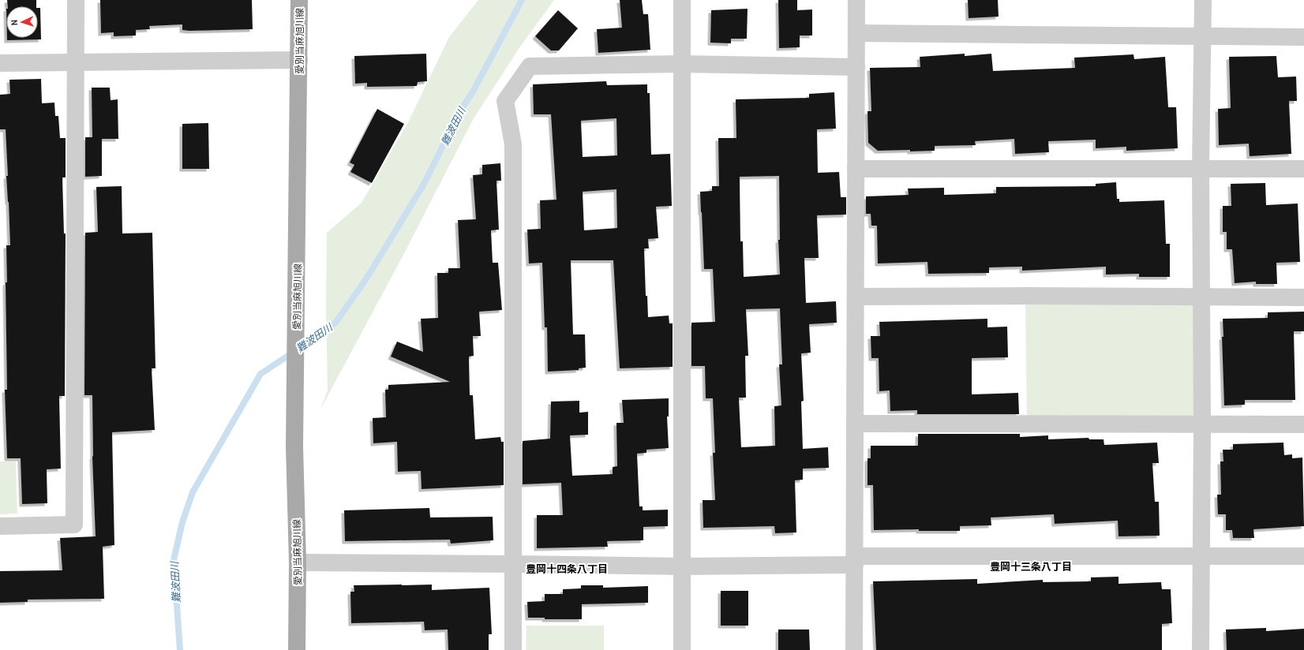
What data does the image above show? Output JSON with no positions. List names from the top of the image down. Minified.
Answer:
{"streets":{"main road":["愛別当麻旭川線"]},"districts":["豊岡十三条八丁目","豊岡十四条八丁目"],"water":["難波田川"],"north":"left"}
